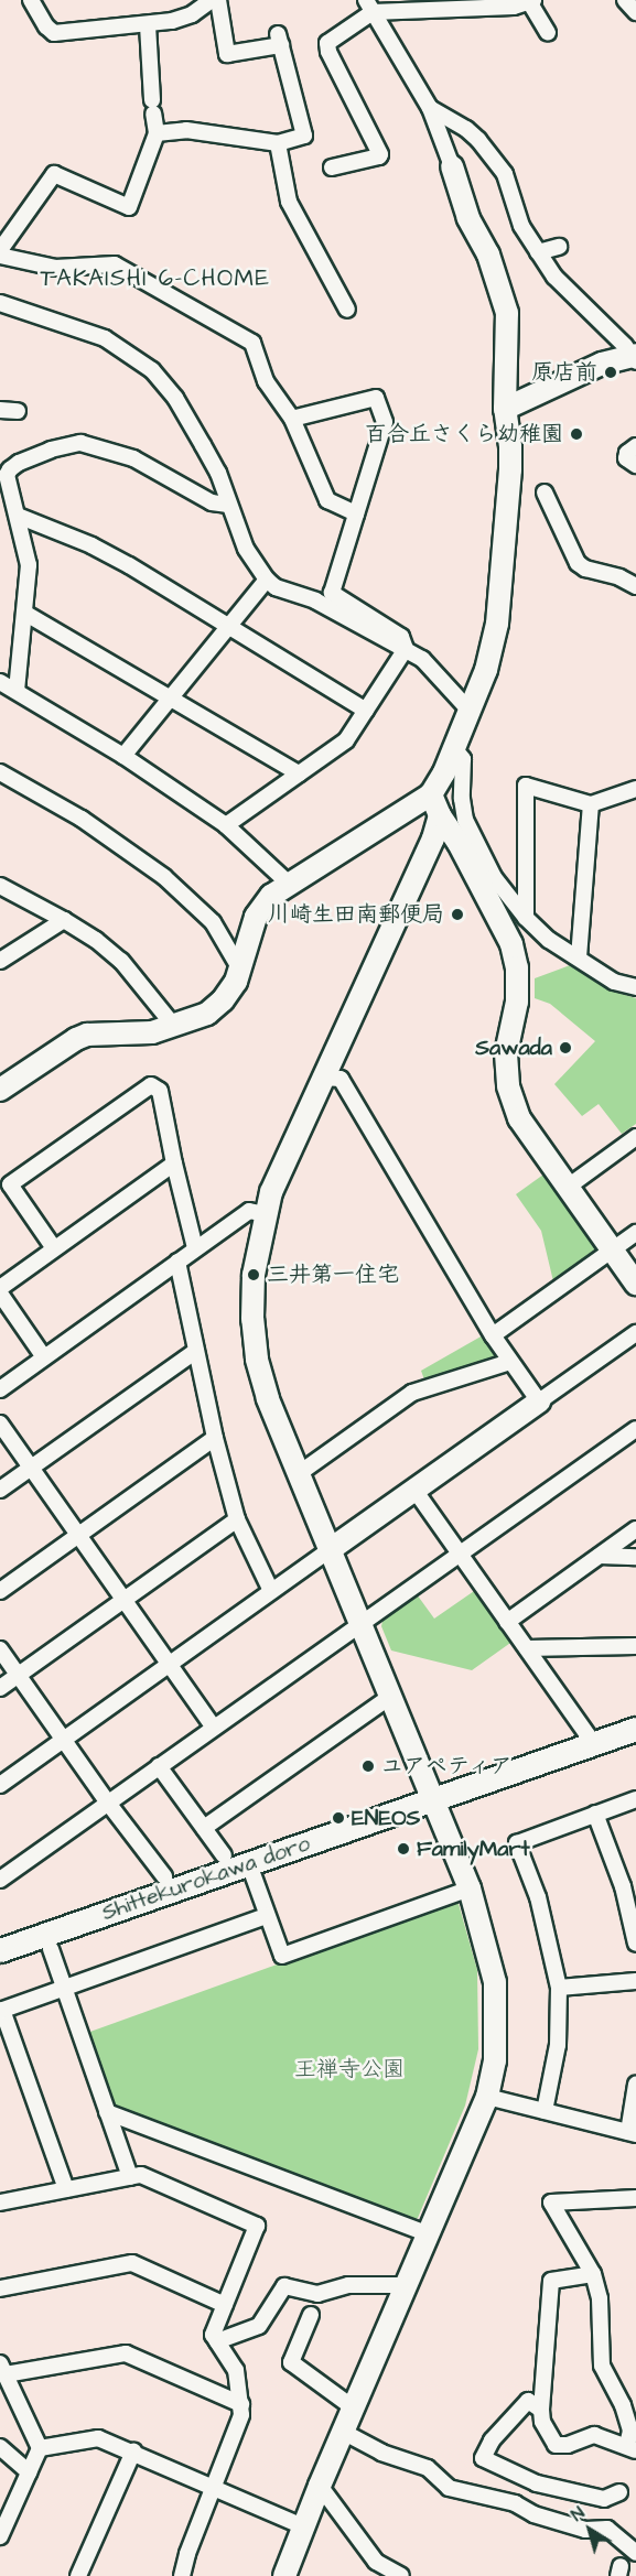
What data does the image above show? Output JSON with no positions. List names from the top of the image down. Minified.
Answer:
{"streets":{"main road":["Shittekurokawa doro"]},"districts":["TAKAISHI 6-CHOME"],"parks":["王禅寺公園"],"places":["原店前","百合丘さくら幼稚園","川崎生田南郵便局","Sawada","三井第一住宅","ユアペティア","ENEOS","FamilyMart"],"north":"top left"}
